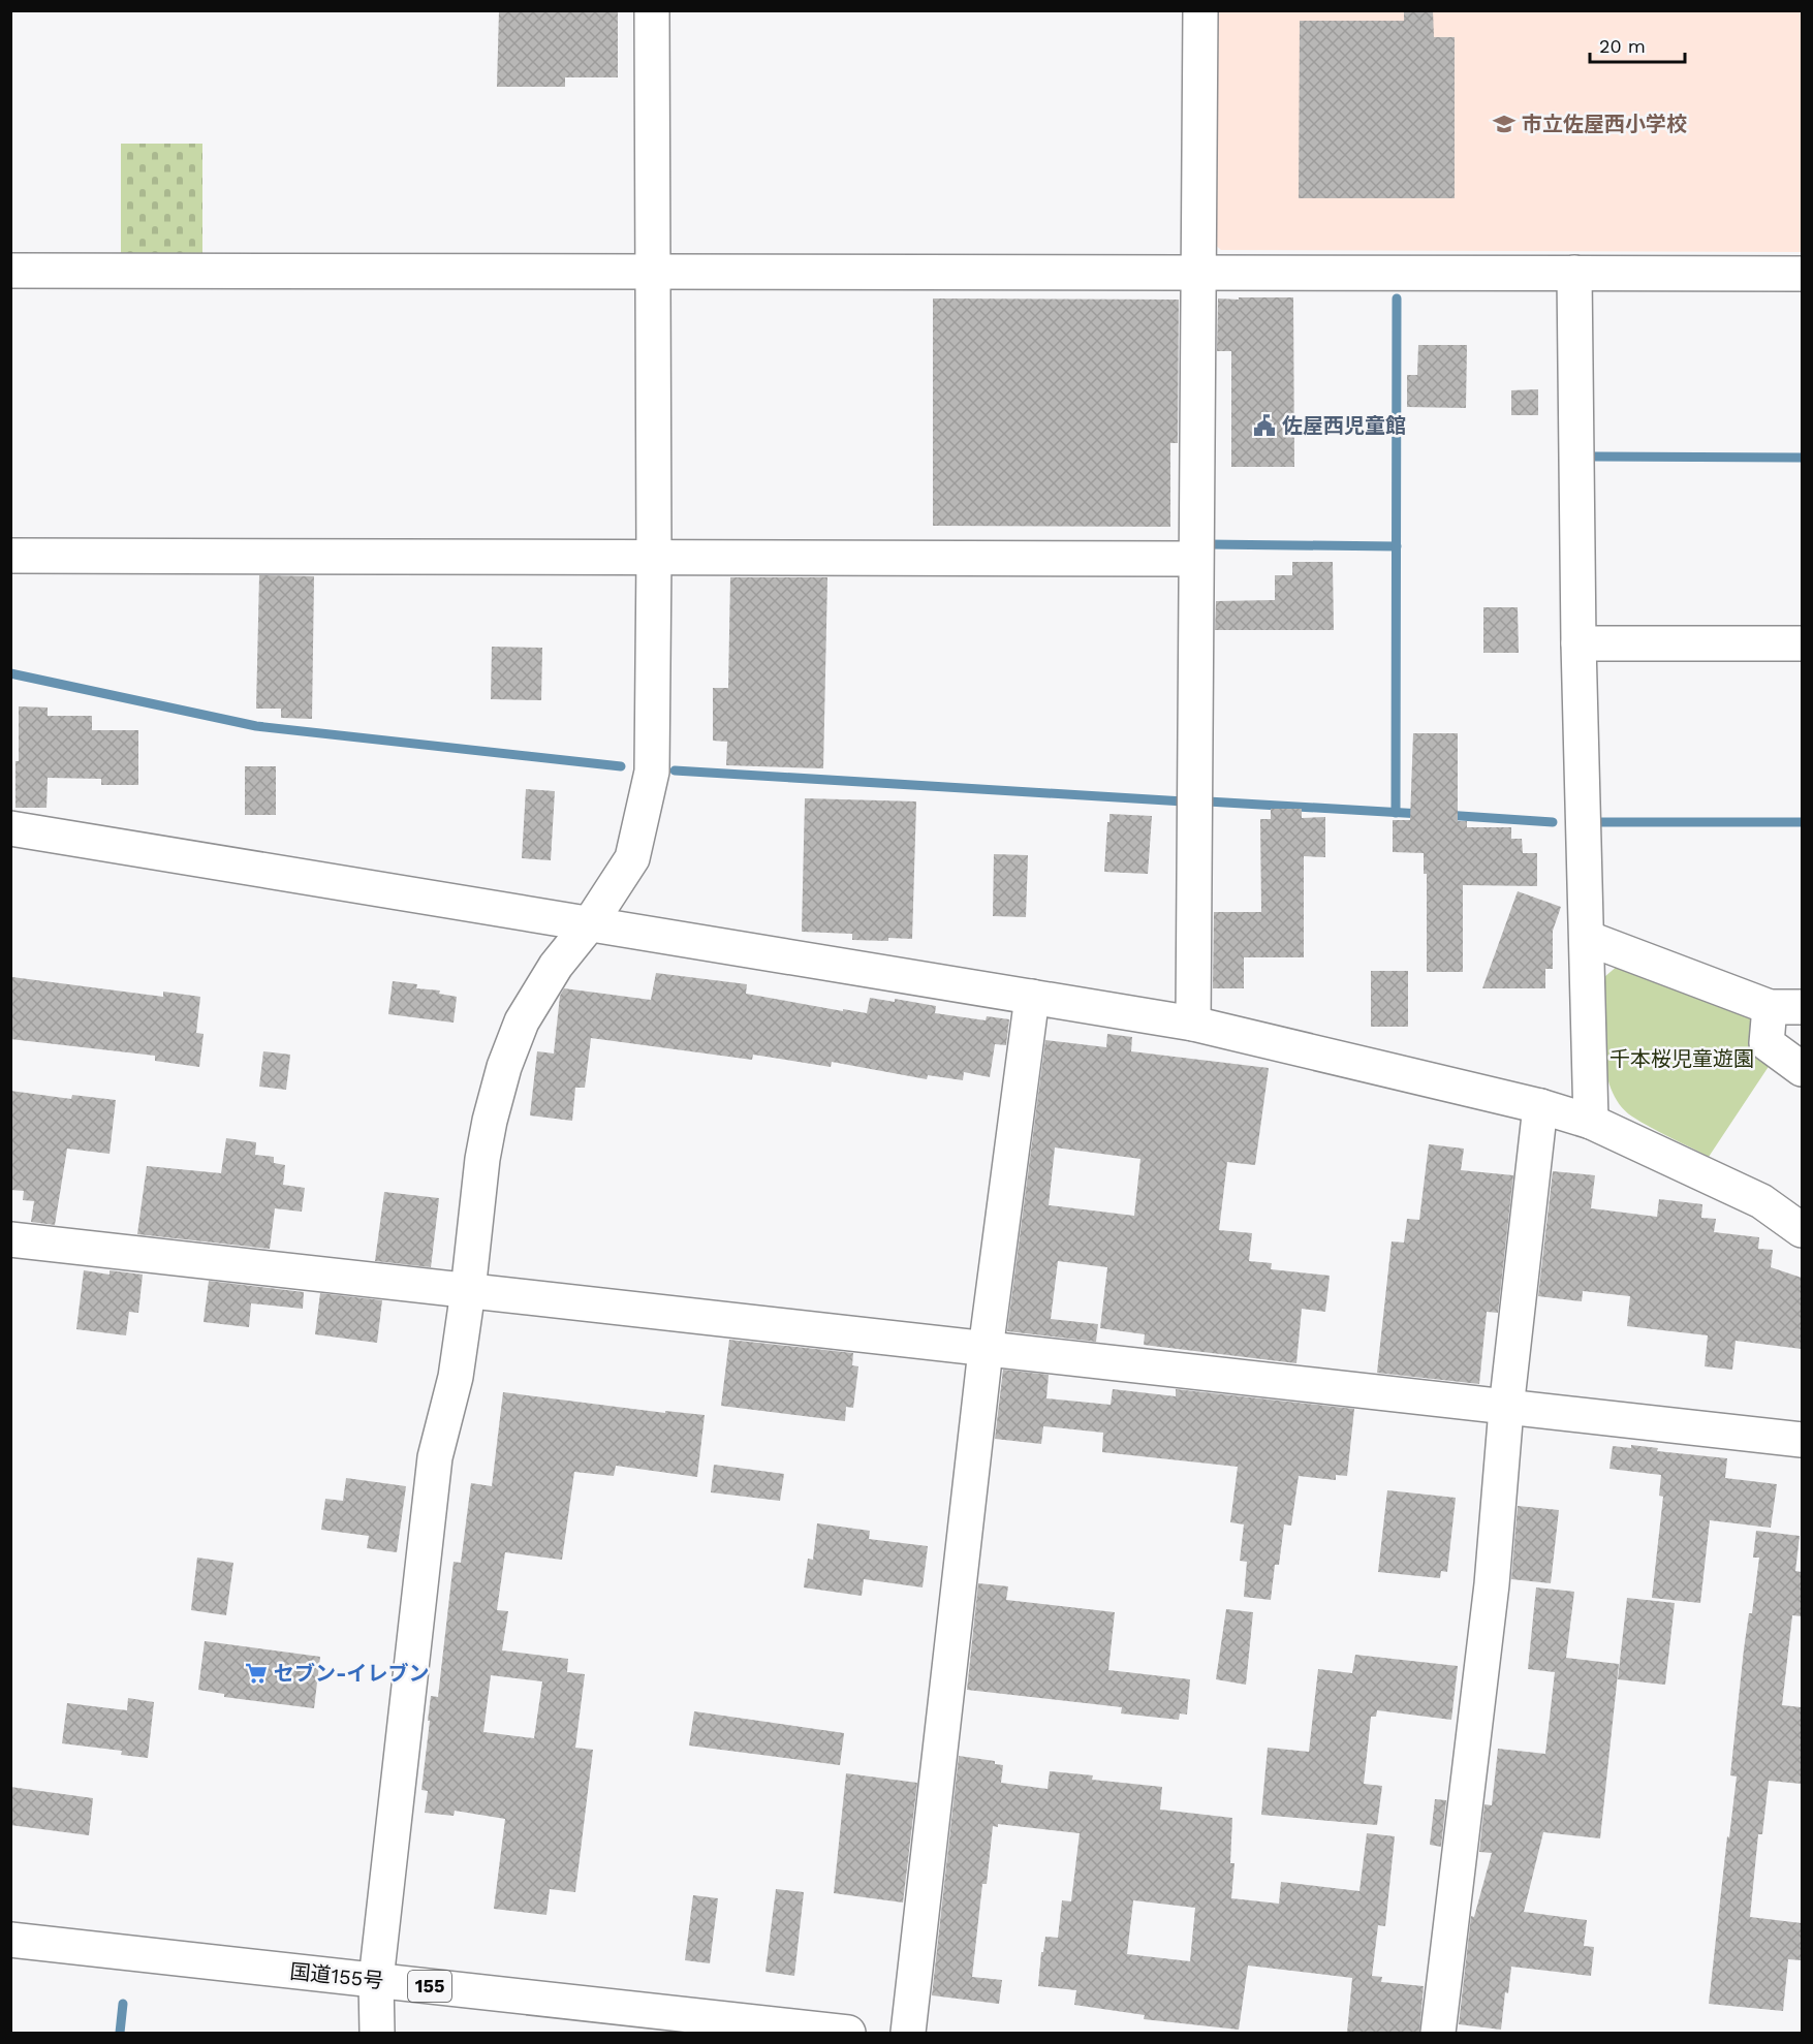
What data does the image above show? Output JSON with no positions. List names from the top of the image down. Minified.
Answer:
{"streets":{"main road":["国道155号","155"]},"parks":["千本桜児童遊園"],"places":{"school or university":["市立佐屋西小学校"],"public building":["佐屋西児童館"],"supermarket":["セブン-イレブン"]},"scale_bar":"20 m"}
